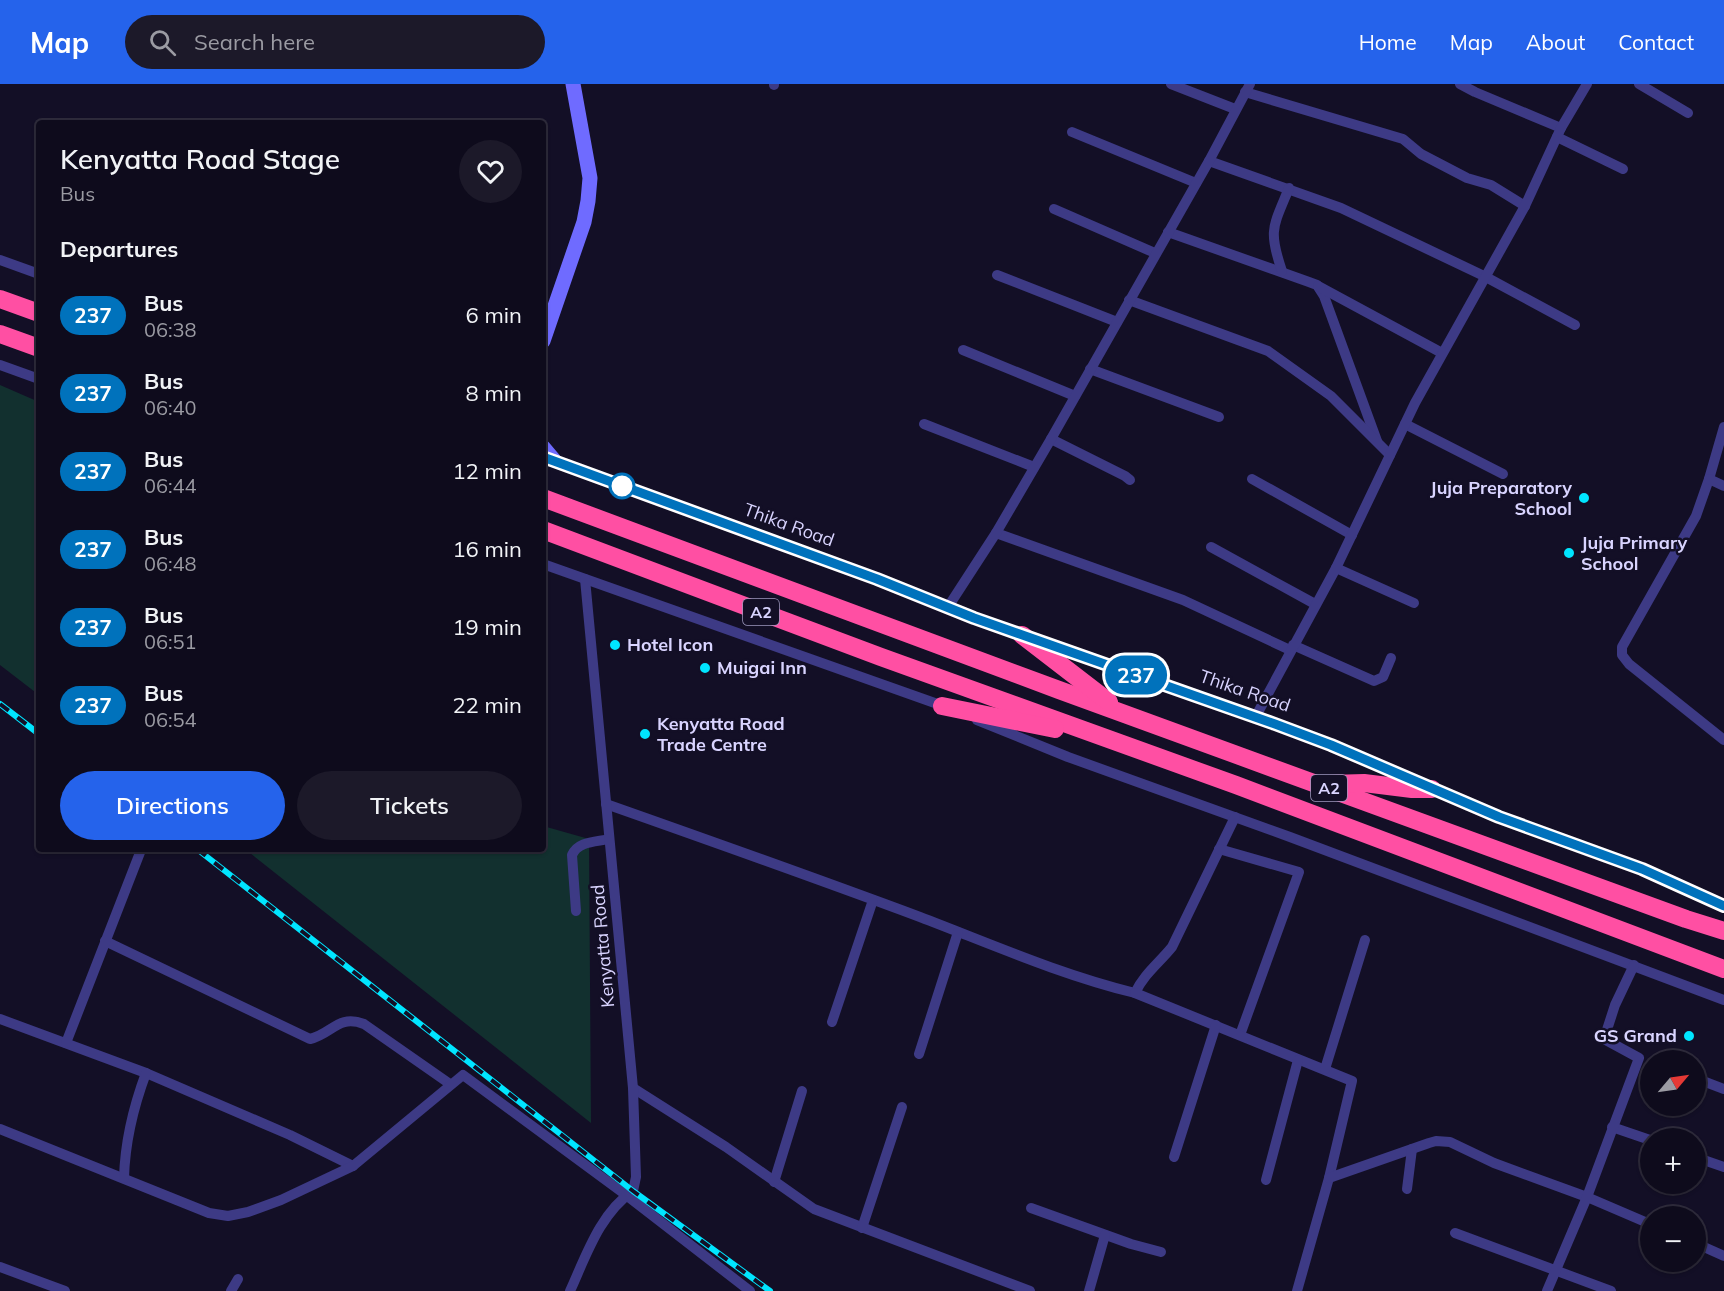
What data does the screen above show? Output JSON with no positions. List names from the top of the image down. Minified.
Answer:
{"streets":{"highway":["A2"],"street":["Thika Road","Kenyatta Road"]},"places":["Juja Preparatory School","Juja Primary School","Hotel Icon","Muigai Inn","Kenyatta Road Trade Centre","GS Grand"],"lines":["bus line 237"],"north":"top right","page":{"header":"Map","search":"Search here","nav":["Home","Map","About","Contact"],"on_map":"237","heading":[["Kenyatta Road Stage","Bus"],"Departures"],"list":[{"mark":"237","name":"Bus","note":"06:38","value":"6 min"},{"mark":"237","name":"Bus","note":"06:40","value":"8 min"},{"mark":"237","name":"Bus","note":"06:44","value":"12 min"},{"mark":"237","name":"Bus","note":"06:48","value":"16 min"},{"mark":"237","name":"Bus","note":"06:51","value":"19 min"},{"mark":"237","name":"Bus","note":"06:54","value":"22 min"}],"buttons":["Directions","Tickets"],"map_buttons":["+","−"]}}
